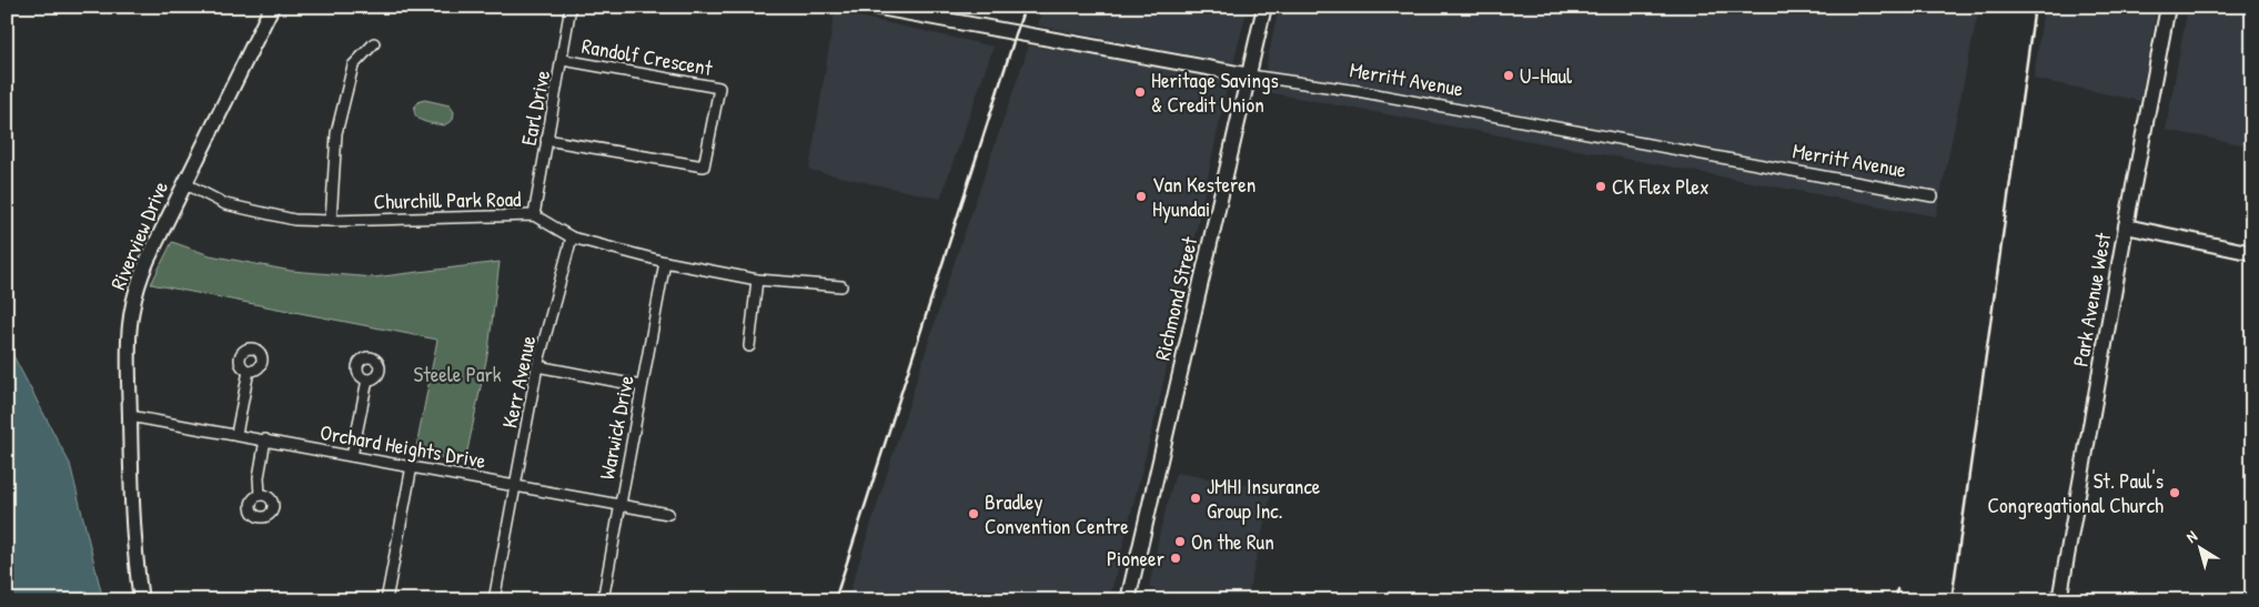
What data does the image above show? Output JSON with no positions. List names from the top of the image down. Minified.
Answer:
{"streets":{"main road":["Merritt Avenue","Riverview Drive","Richmond Street","Park Avenue West"],"street":["Randolf Crescent","Earl Drive","Churchill Park Road","Kerr Avenue","Warwick Drive","Orchard Heights Drive"]},"crossings":[["Randolf Crescent","Earl Drive"],["Merritt Avenue","Richmond Street"],["Earl Drive","Churchill Park Road"],["Churchill Park Road","Riverview Drive"],["Churchill Park Road","Kerr Avenue"],["Churchill Park Road","Warwick Drive"],["Riverview Drive","Orchard Heights Drive"],["Kerr Avenue","Orchard Heights Drive"],["Warwick Drive","Orchard Heights Drive"]],"parks":["Steele Park"],"places":["U-Haul","Heritage Savings & Credit Union","CK Flex Plex","Van Kesteren Hyundai","St. Paul's Congregational Church","JMHI Insurance Group Inc.","Bradley Convention Centre","On the Run","Pioneer"],"north":"top left"}
